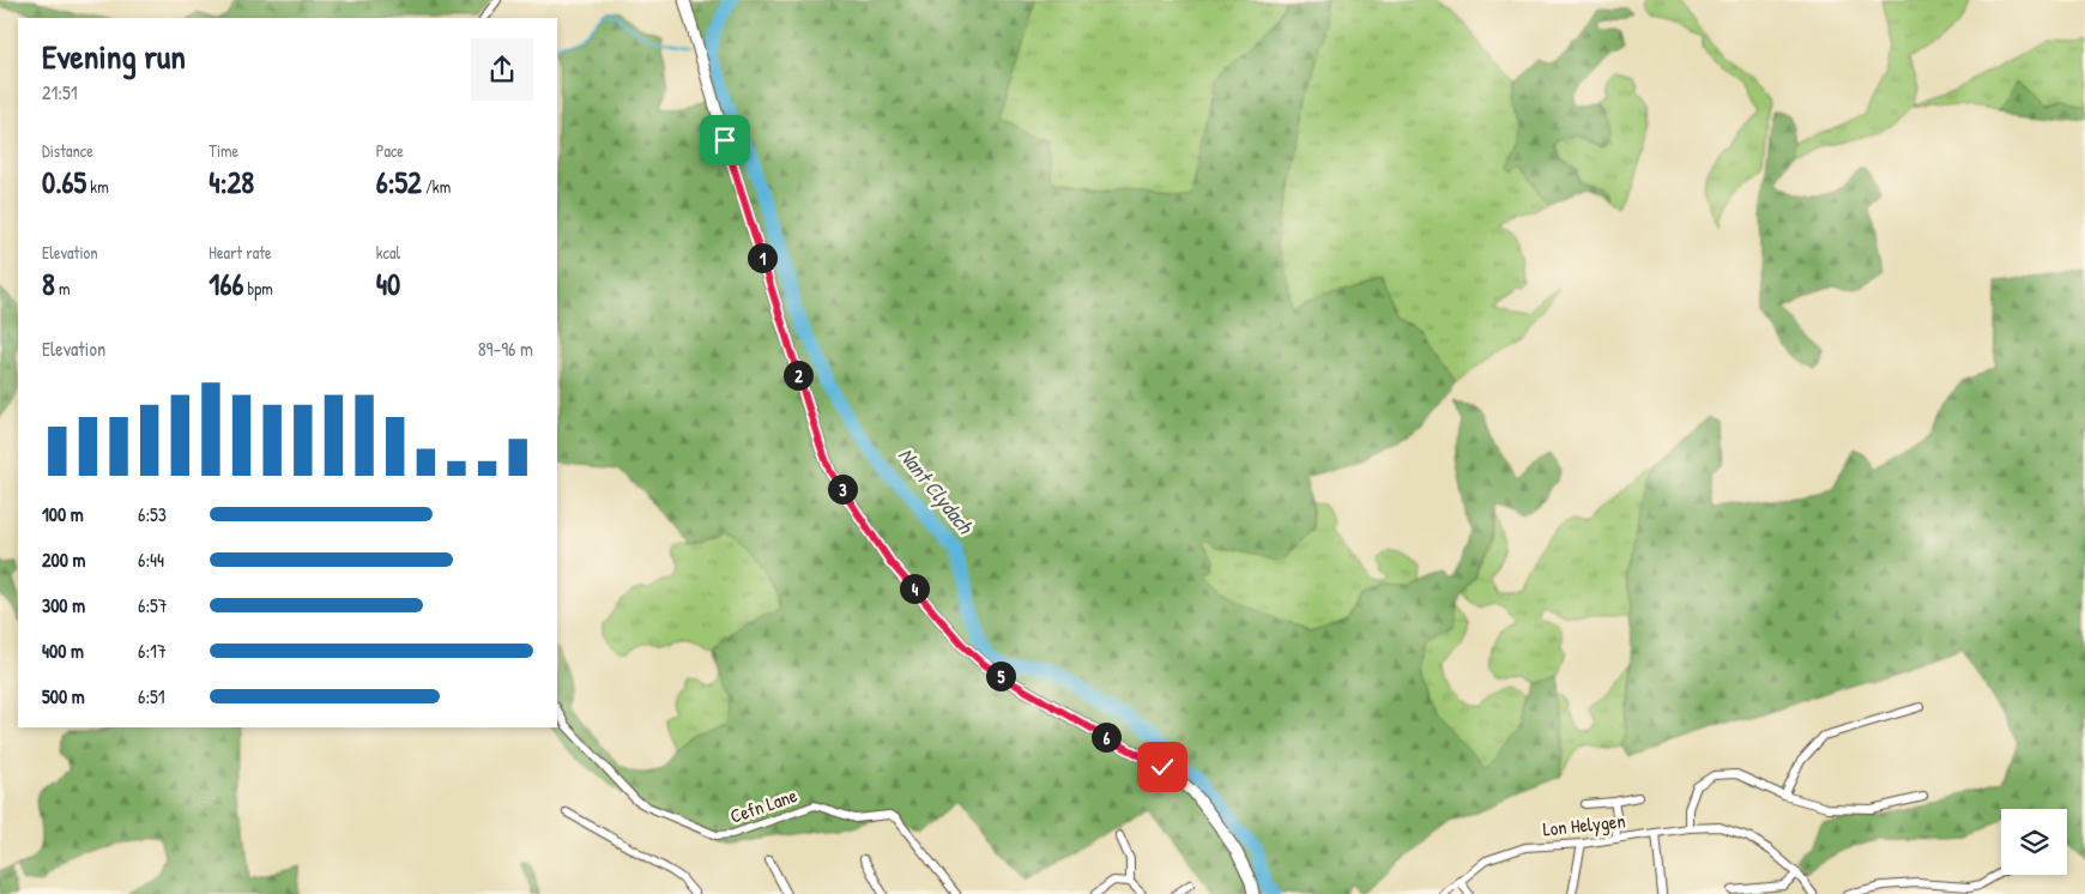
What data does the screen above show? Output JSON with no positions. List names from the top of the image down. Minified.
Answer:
{"streets":{"street":["Cefn Lane","Lon Helygen"]},"water":["Nant Clydach"],"page":{"heading":["Evening run","21:51"],"stats":[["Distance","0.65 km"],["Time","4:28"],["Pace","6:52 /km"],["Elevation","8 m"],["Heart rate","166 bpm"],["kcal","40"]],"pins":["1","2","3","4","5","6"],"chart":["Elevation","89–96 m"],"list":[{"name":"100 m","note":"6:53"},{"name":"200 m","note":"6:44"},{"name":"300 m","note":"6:57"},{"name":"400 m","note":"6:17"},{"name":"500 m","note":"6:51"}]}}
